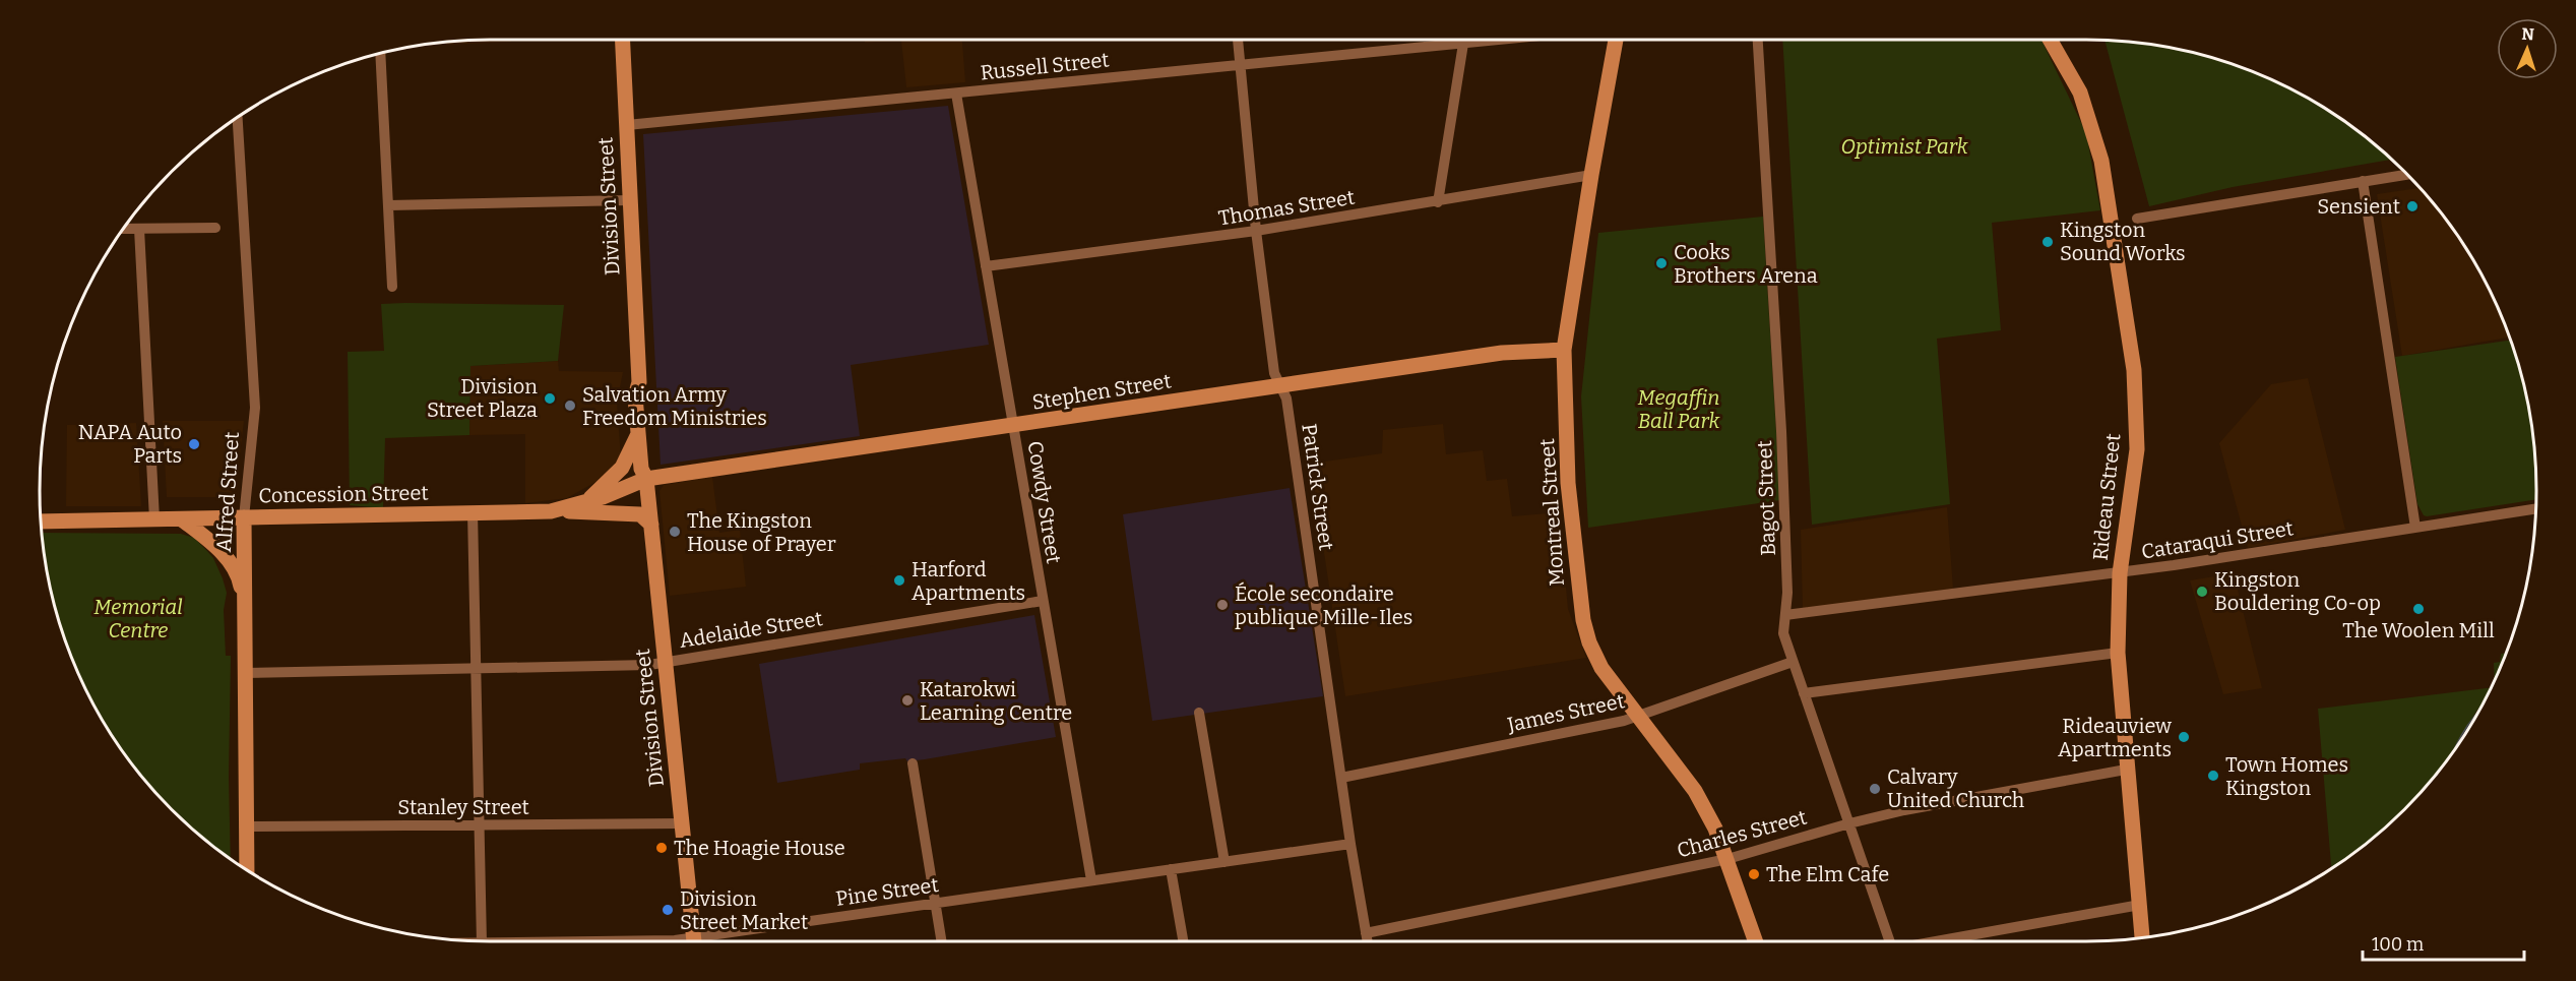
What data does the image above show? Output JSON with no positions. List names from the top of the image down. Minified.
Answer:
{"streets":{"main road":["Division Street","Stephen Street","Alfred Street","Concession Street","Rideau Street","Montreal Street"],"street":["Russell Street","Thomas Street","Patrick Street","Bagot Street","Cowdy Street","Cataraqui Street","Adelaide Street","James Street","Stanley Street","Charles Street","Pine Street"]},"crossings":[["Russell Street","Division Street"],["Russell Street","Patrick Street"],["Russell Street","Cowdy Street"],["Division Street","Stephen Street"],["Division Street","Concession Street"],["Division Street","Adelaide Street"],["Division Street","Stanley Street"],["Thomas Street","Patrick Street"],["Thomas Street","Cowdy Street"],["Thomas Street","Montreal Street"],["Stephen Street","Patrick Street"],["Stephen Street","Concession Street"],["Stephen Street","Cowdy Street"],["Stephen Street","Montreal Street"],["Patrick Street","James Street"],["Patrick Street","Charles Street"],["Patrick Street","Pine Street"],["Alfred Street","Concession Street"],["Alfred Street","Adelaide Street"],["Alfred Street","Stanley Street"],["Rideau Street","Cataraqui Street"],["Rideau Street","Charles Street"],["Bagot Street","Cataraqui Street"],["Bagot Street","James Street"],["Bagot Street","Charles Street"],["Cowdy Street","Adelaide Street"],["Cowdy Street","Pine Street"],["Montreal Street","James Street"],["Montreal Street","Charles Street"]],"parks":["Optimist Park","Megaffin Ball Park","Memorial Centre"],"places":["Sensient","Kingston Sound Works","Cooks Brothers Arena","Division Street Plaza","Salvation Army Freedom Ministries","NAPA Auto Parts","The Kingston House of Prayer","Harford Apartments","Kingston Bouldering Co-op","École secondaire publique Mille-Iles","The Woolen Mill","Katarokwi Learning Centre","Rideauview Apartments","Town Homes Kingston","Calvary United Church","The Hoagie House","The Elm Cafe","Division Street Market"],"scale_bar":"100 m","north":"top"}
